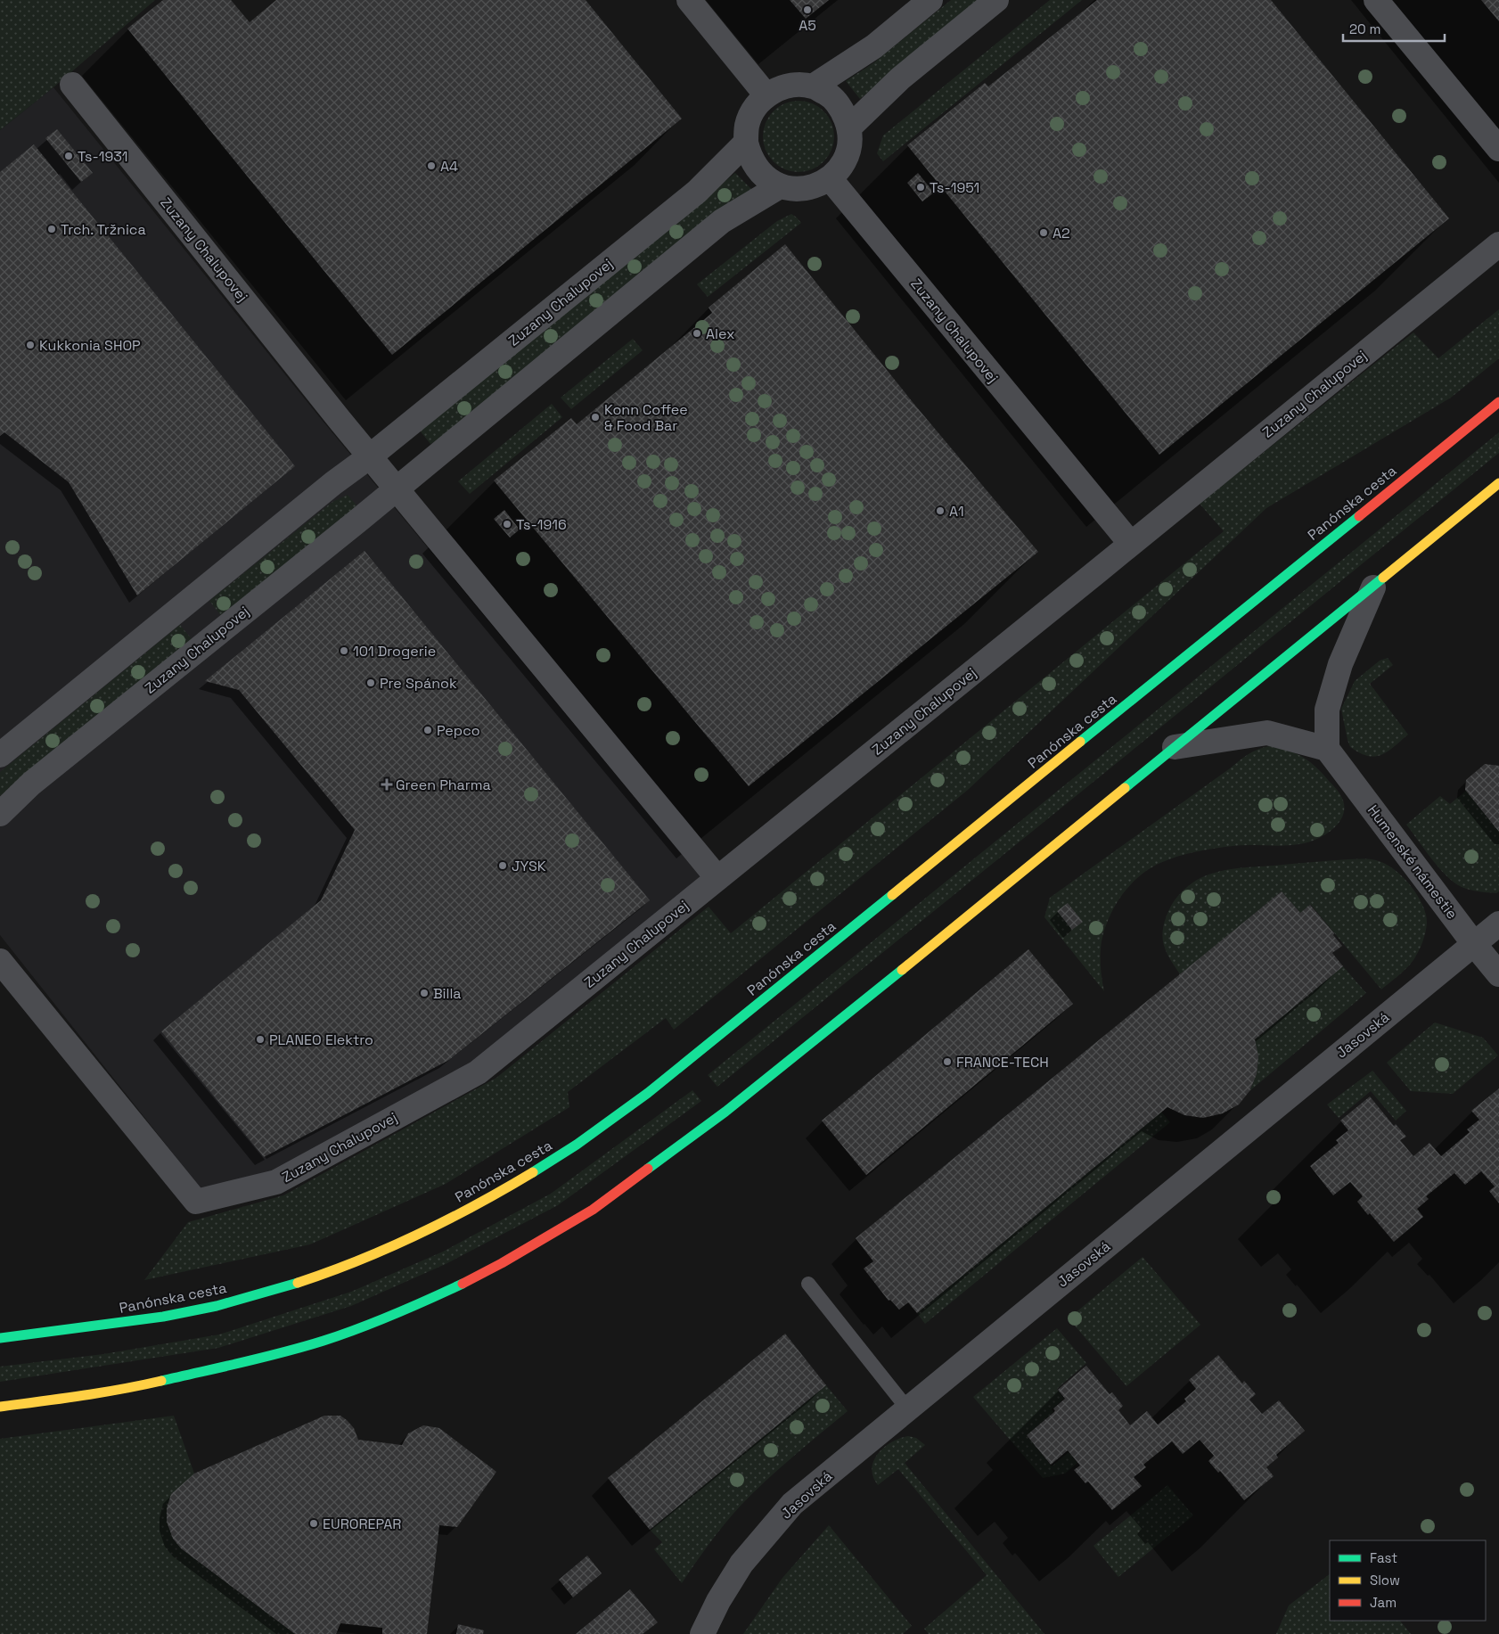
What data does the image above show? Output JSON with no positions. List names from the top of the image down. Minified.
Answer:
{"streets":{"main road":["Panónska cesta"],"street":["Zuzany Chalupovej","Humenské námestie","Jasovská"]},"crossings":[["Humenské námestie","Jasovská"]],"places":{"other":["A5","Ts-1931","A4","Ts-1951","Trch. Tržnica","A2","Alex","Kukkonia SHOP","Konn Coffee & Food Bar","A1","Ts-1916","101 Drogerie","Pre Spánok","Pepco","JYSK","Billa","PLANEO Elektro","FRANCE-TECH","EUROREPAR"],"health":["Green Pharma"]},"legend":["Fast","Slow","Jam"],"scale_bar":"20 m"}
